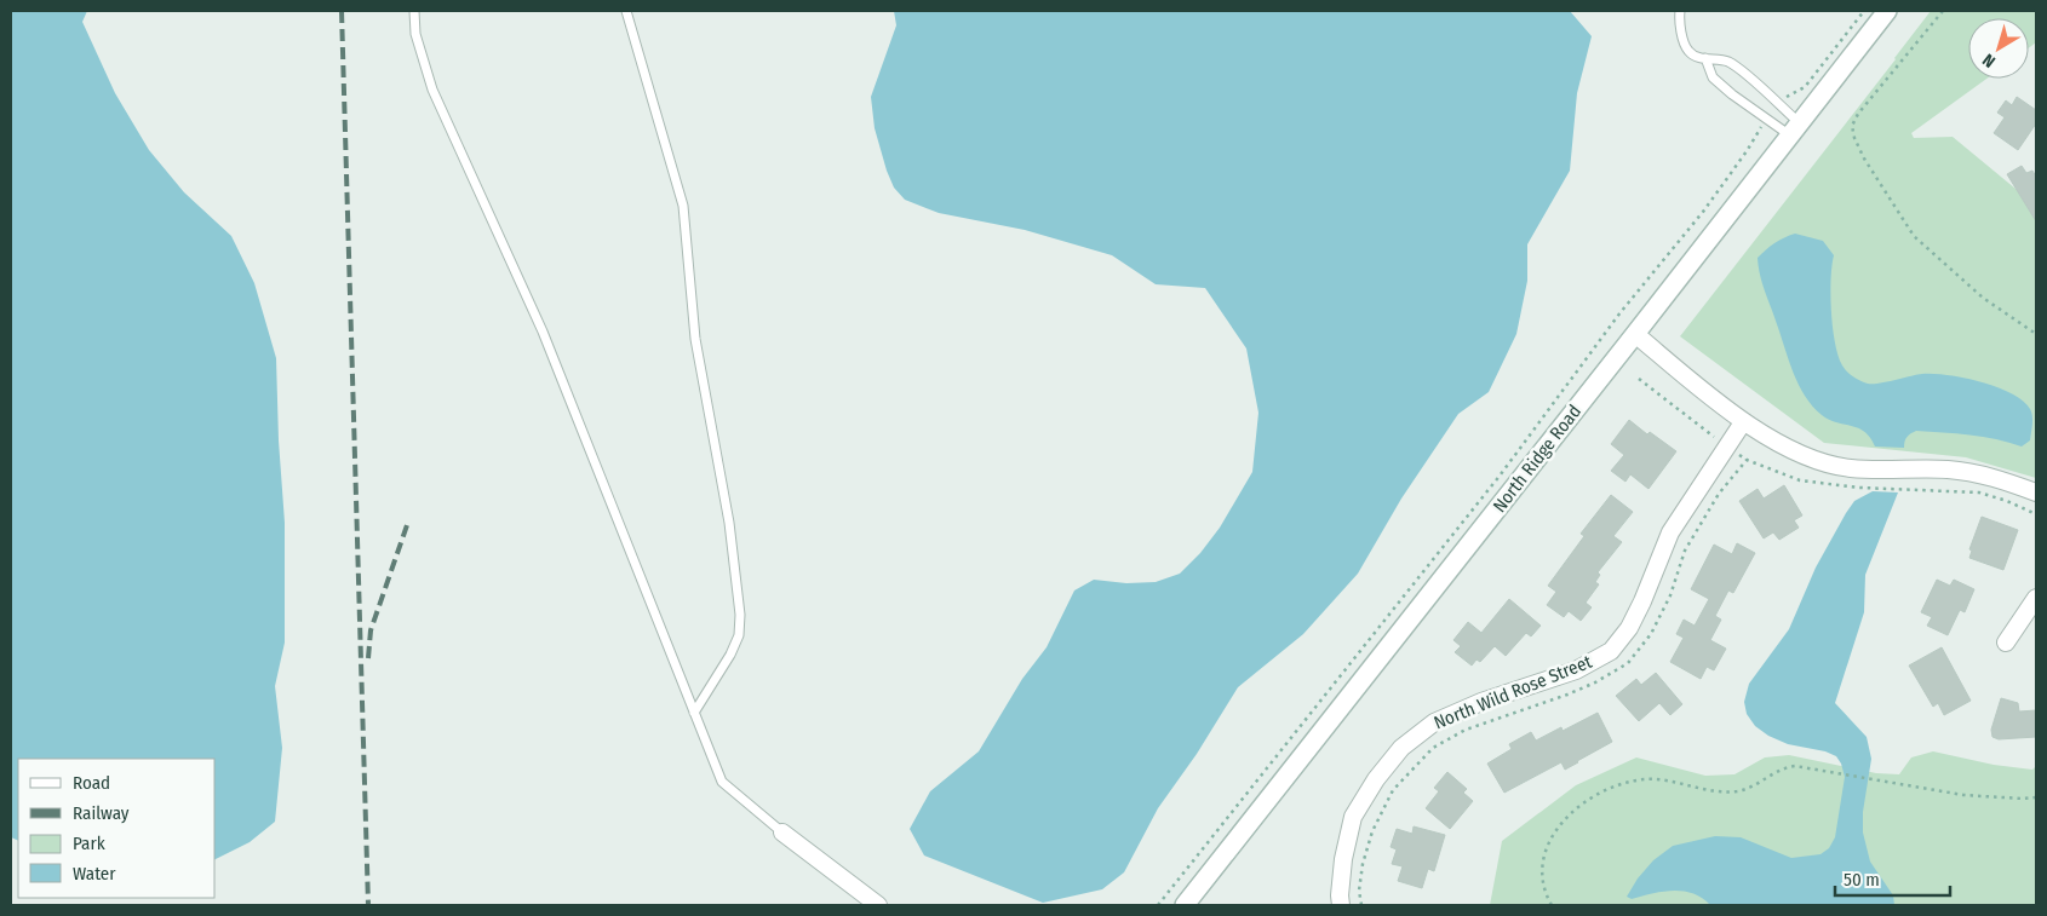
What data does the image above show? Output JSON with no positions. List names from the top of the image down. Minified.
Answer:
{"streets":{"main road":["North Ridge Road"],"street":["North Wild Rose Street"]},"legend":["Road","Railway","Park","Water"],"scale_bar":"50 m","north":"bottom left"}
